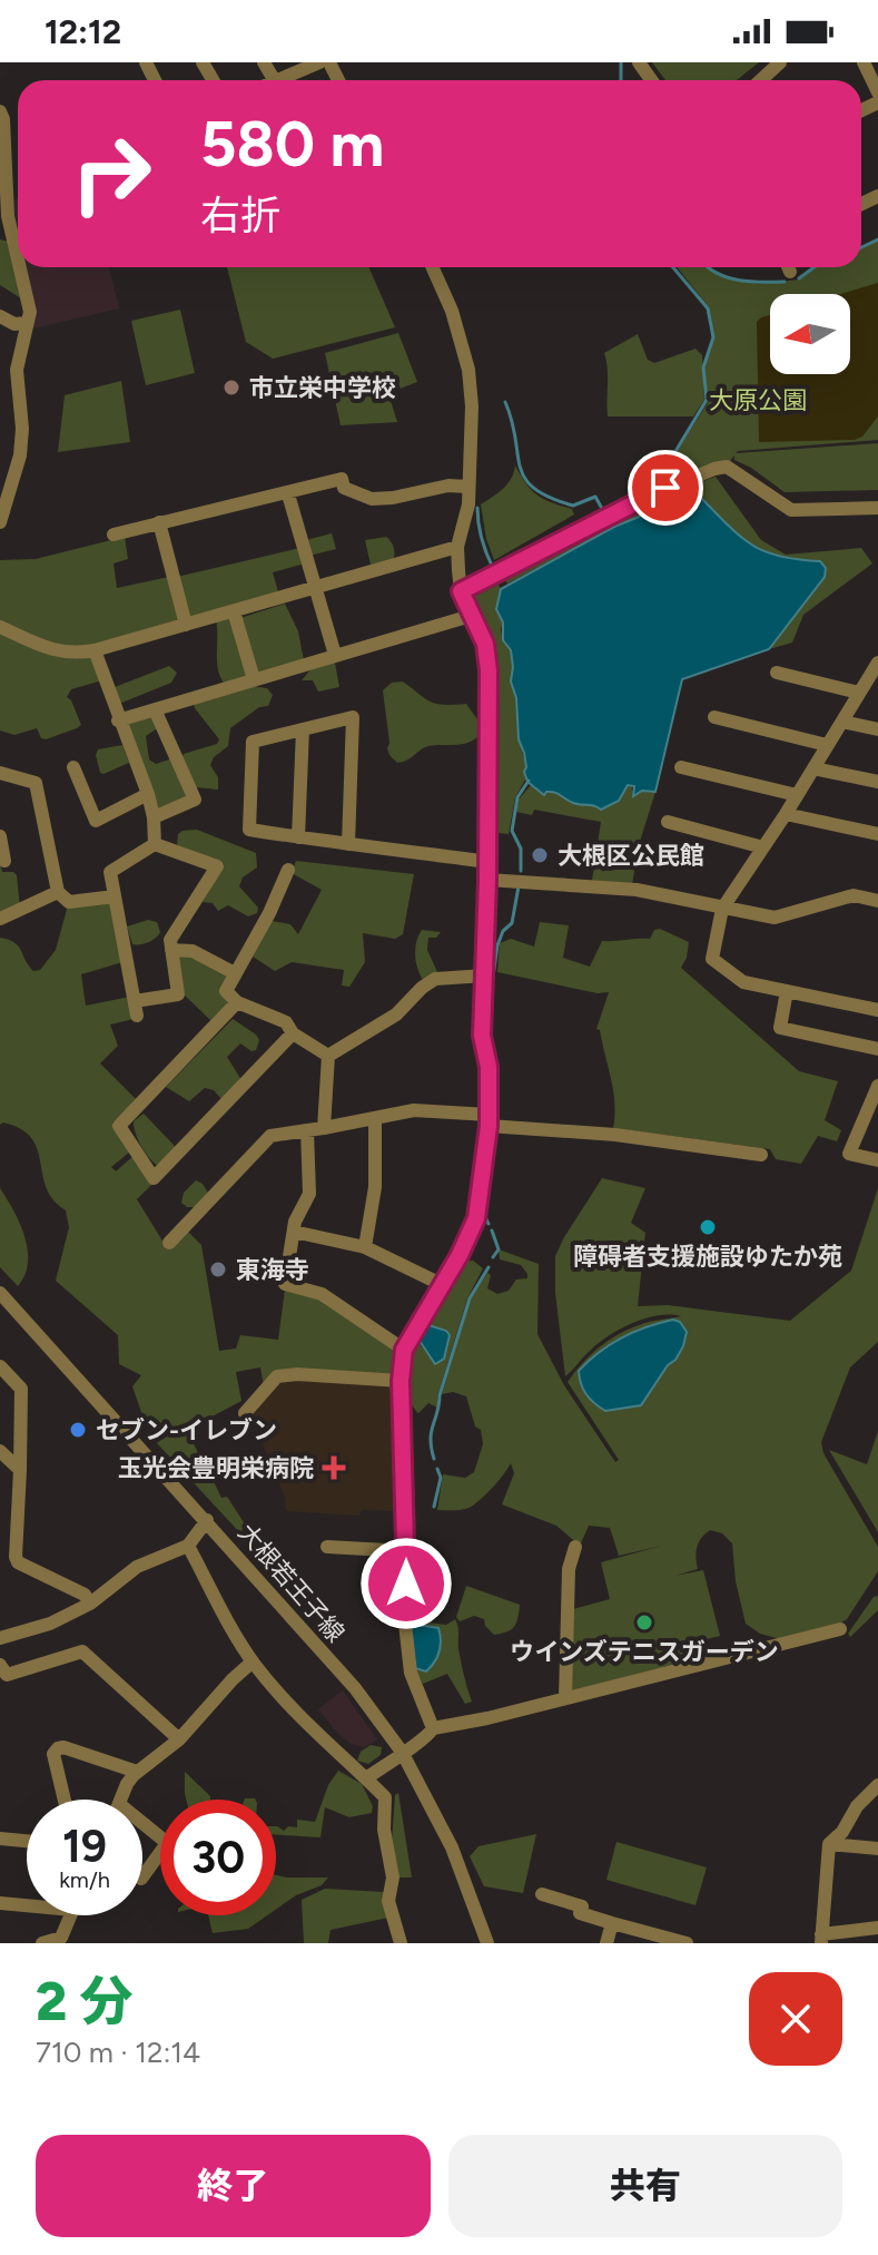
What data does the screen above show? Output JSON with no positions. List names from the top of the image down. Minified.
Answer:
{"streets":{"street":["大根若王子線"]},"parks":["大原公園"],"places":{"other":["市立栄中学校","大根区公民館","障碍者支援施設ゆたか苑","東海寺","セブン-イレブン","ウインズテニスガーデン"],"health":["玉光会豊明栄病院"]},"north":"left","page":{"status":"12:12","turn":["580 m","右折"],"speed":"19 km/h","limit":"30","heading":["2 分","710 m · 12:14"],"buttons":["終了","共有"]}}
